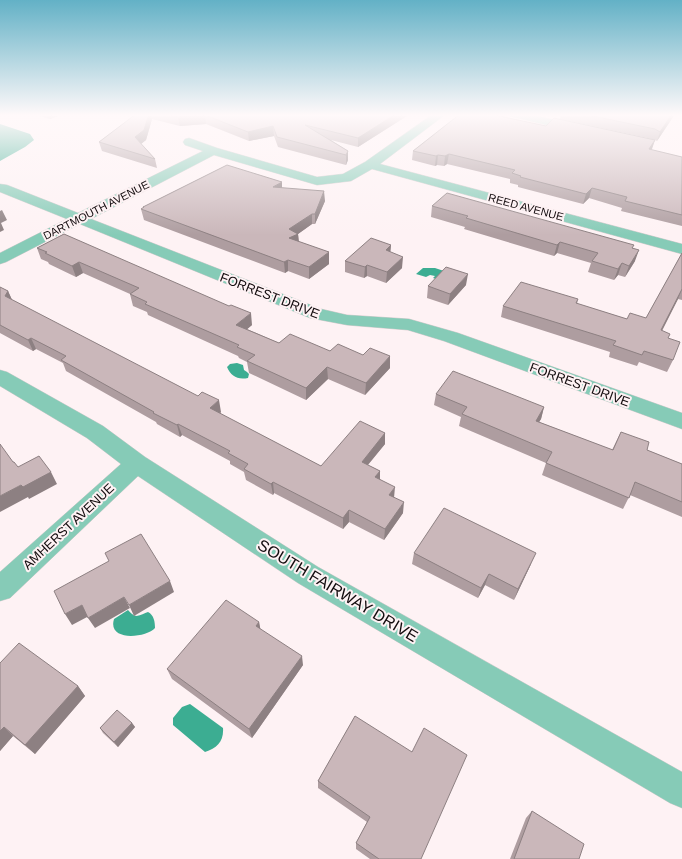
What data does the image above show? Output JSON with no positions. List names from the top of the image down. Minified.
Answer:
{"streets":{"street":["REED AVENUE","DARTMOUTH AVENUE","FORREST DRIVE","AMHERST AVENUE","SOUTH FAIRWAY DRIVE"]},"crossings":[["DARTMOUTH AVENUE","FORREST DRIVE"],["AMHERST AVENUE","SOUTH FAIRWAY DRIVE"]]}
